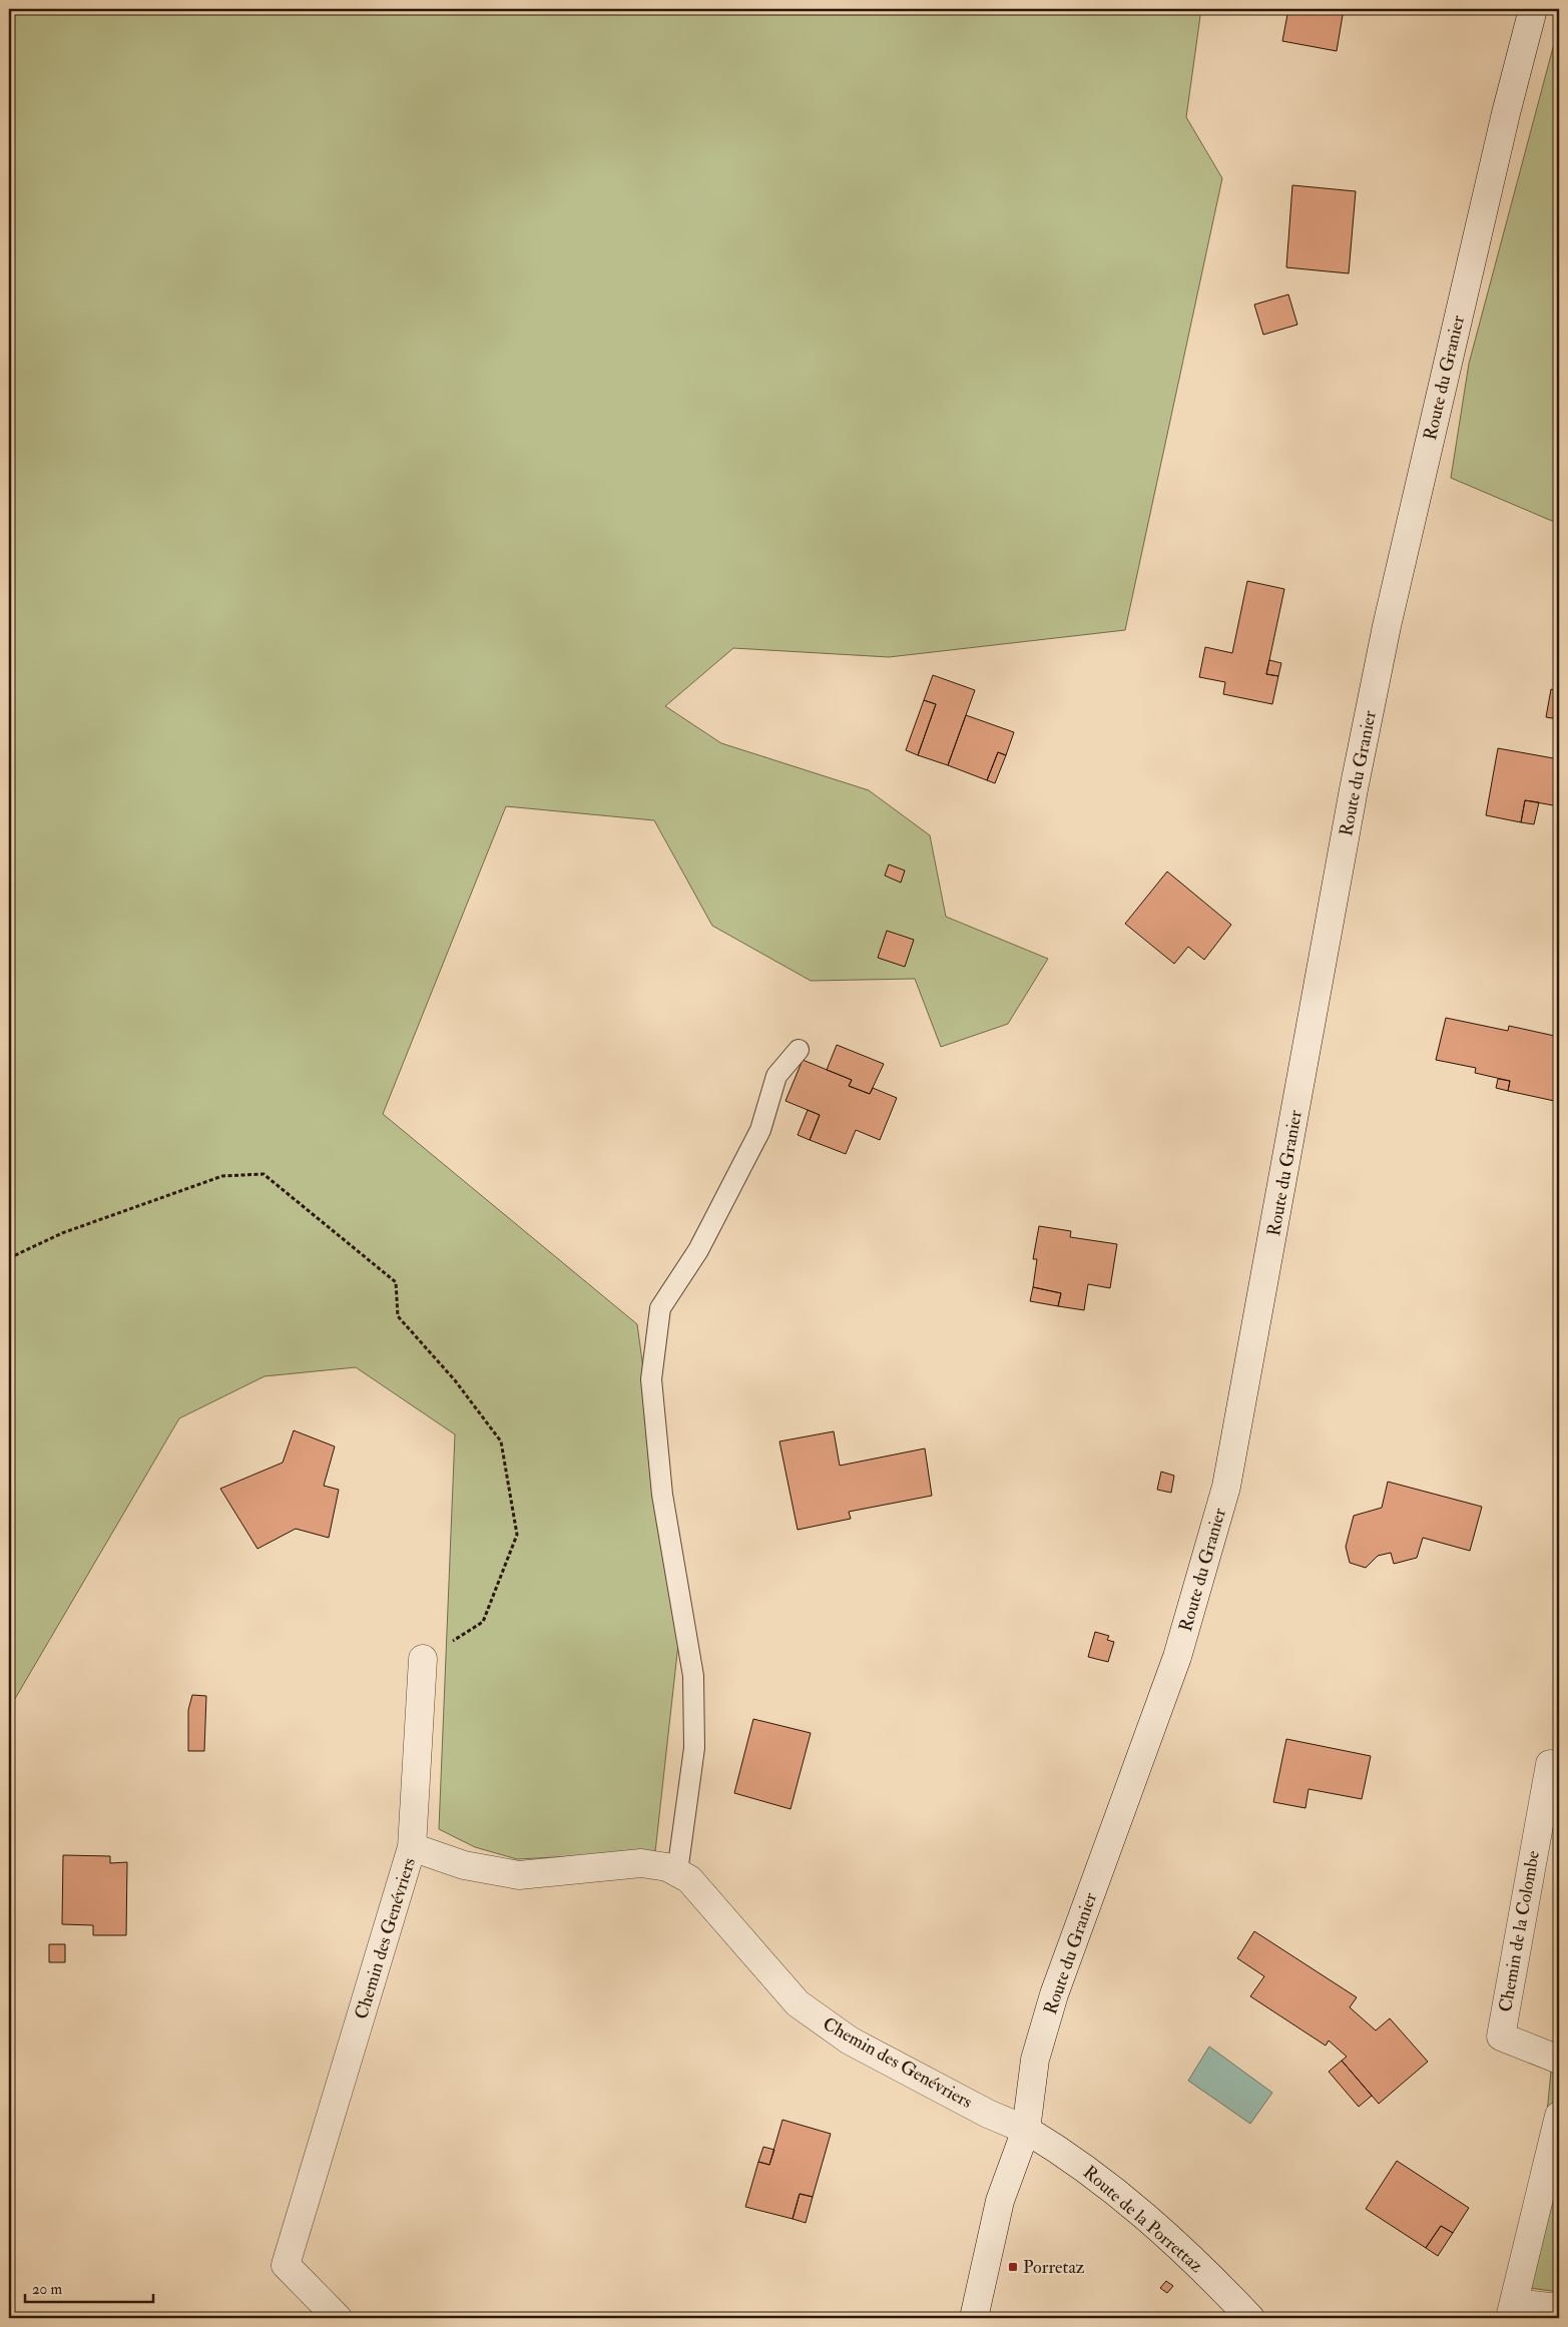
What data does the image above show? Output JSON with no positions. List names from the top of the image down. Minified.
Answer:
{"streets":{"main road":["Route du Granier","Chemin de la Colombe","Chemin des Genévriers","Route de la Porrettaz"]},"crossings":[["Route du Granier","Chemin des Genévriers"],["Route du Granier","Route de la Porrettaz"],["Chemin des Genévriers","Route de la Porrettaz"]],"places":{"transit":["Porretaz"]},"scale_bar":"20 m"}
